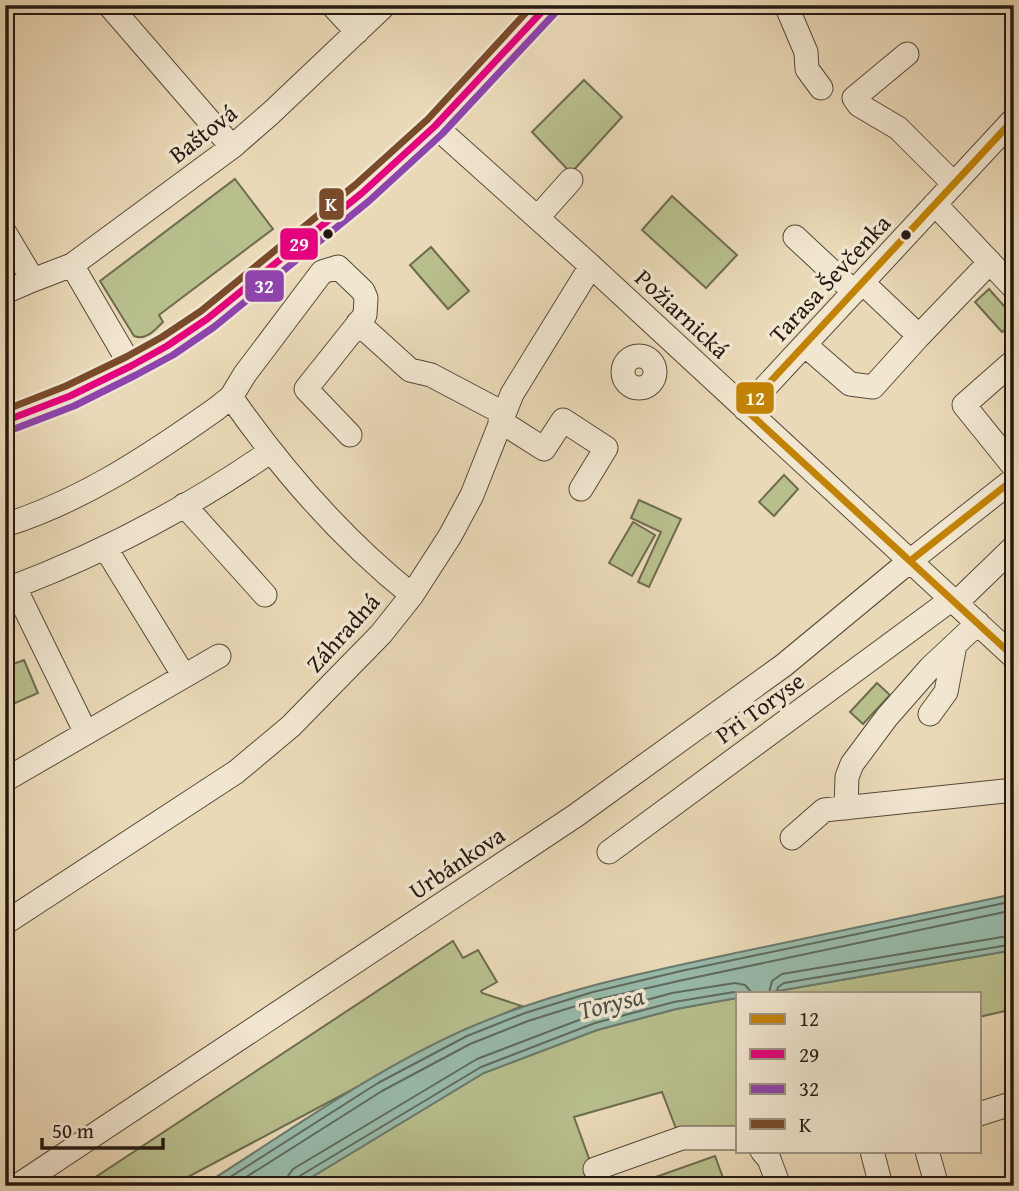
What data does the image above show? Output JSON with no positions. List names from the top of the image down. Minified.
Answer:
{"streets":{"street":["Baštová","Tarasa Ševčenka","Požiarnická","Záhradná","Pri Toryse","Urbánkova"]},"crossings":[["Tarasa Ševčenka","Požiarnická"],["Požiarnická","Záhradná"],["Požiarnická","Pri Toryse"],["Požiarnická","Urbánkova"]],"water":["Torysa"],"lines":["transit line 29","transit line K","transit line 32","transit line 12"],"legend":["12","29","32","K"],"scale_bar":"50 m"}
